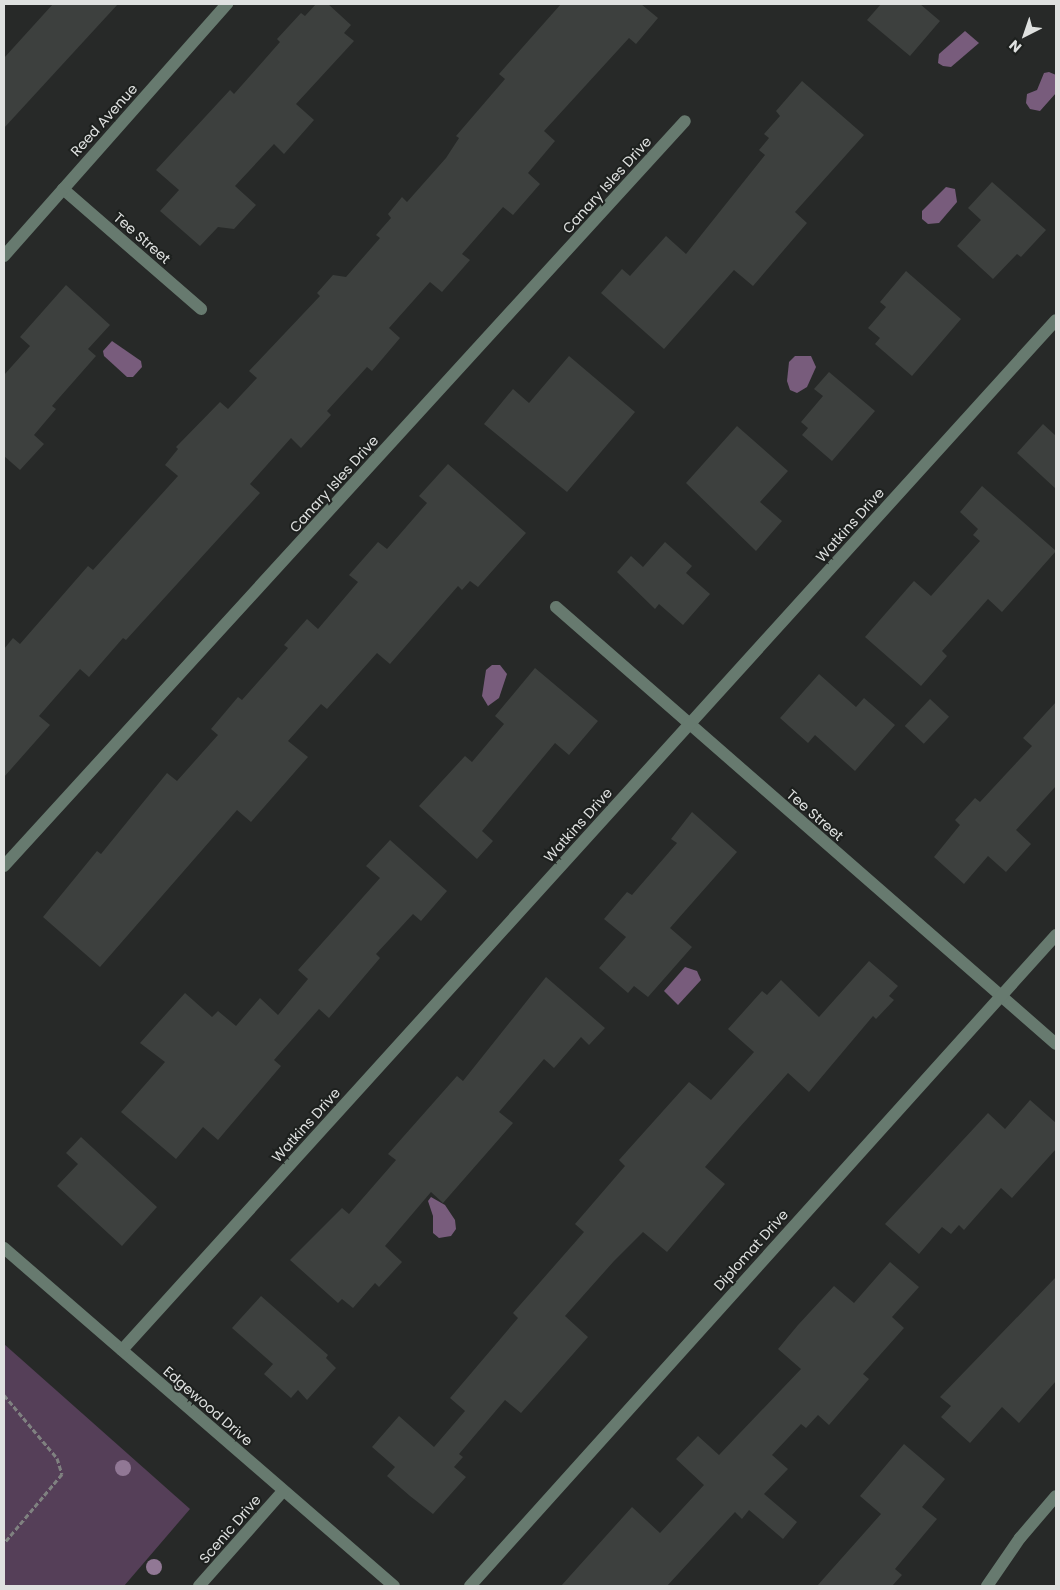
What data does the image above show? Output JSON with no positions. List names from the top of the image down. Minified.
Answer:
{"streets":{"street":["Reed Avenue","Canary Isles Drive","Tee Street","Watkins Drive","Diplomat Drive","Edgewood Drive","Scenic Drive"]},"crossings":[["Reed Avenue","Tee Street"],["Tee Street","Watkins Drive"],["Tee Street","Diplomat Drive"],["Watkins Drive","Edgewood Drive"],["Edgewood Drive","Scenic Drive"]],"north":"bottom left"}
